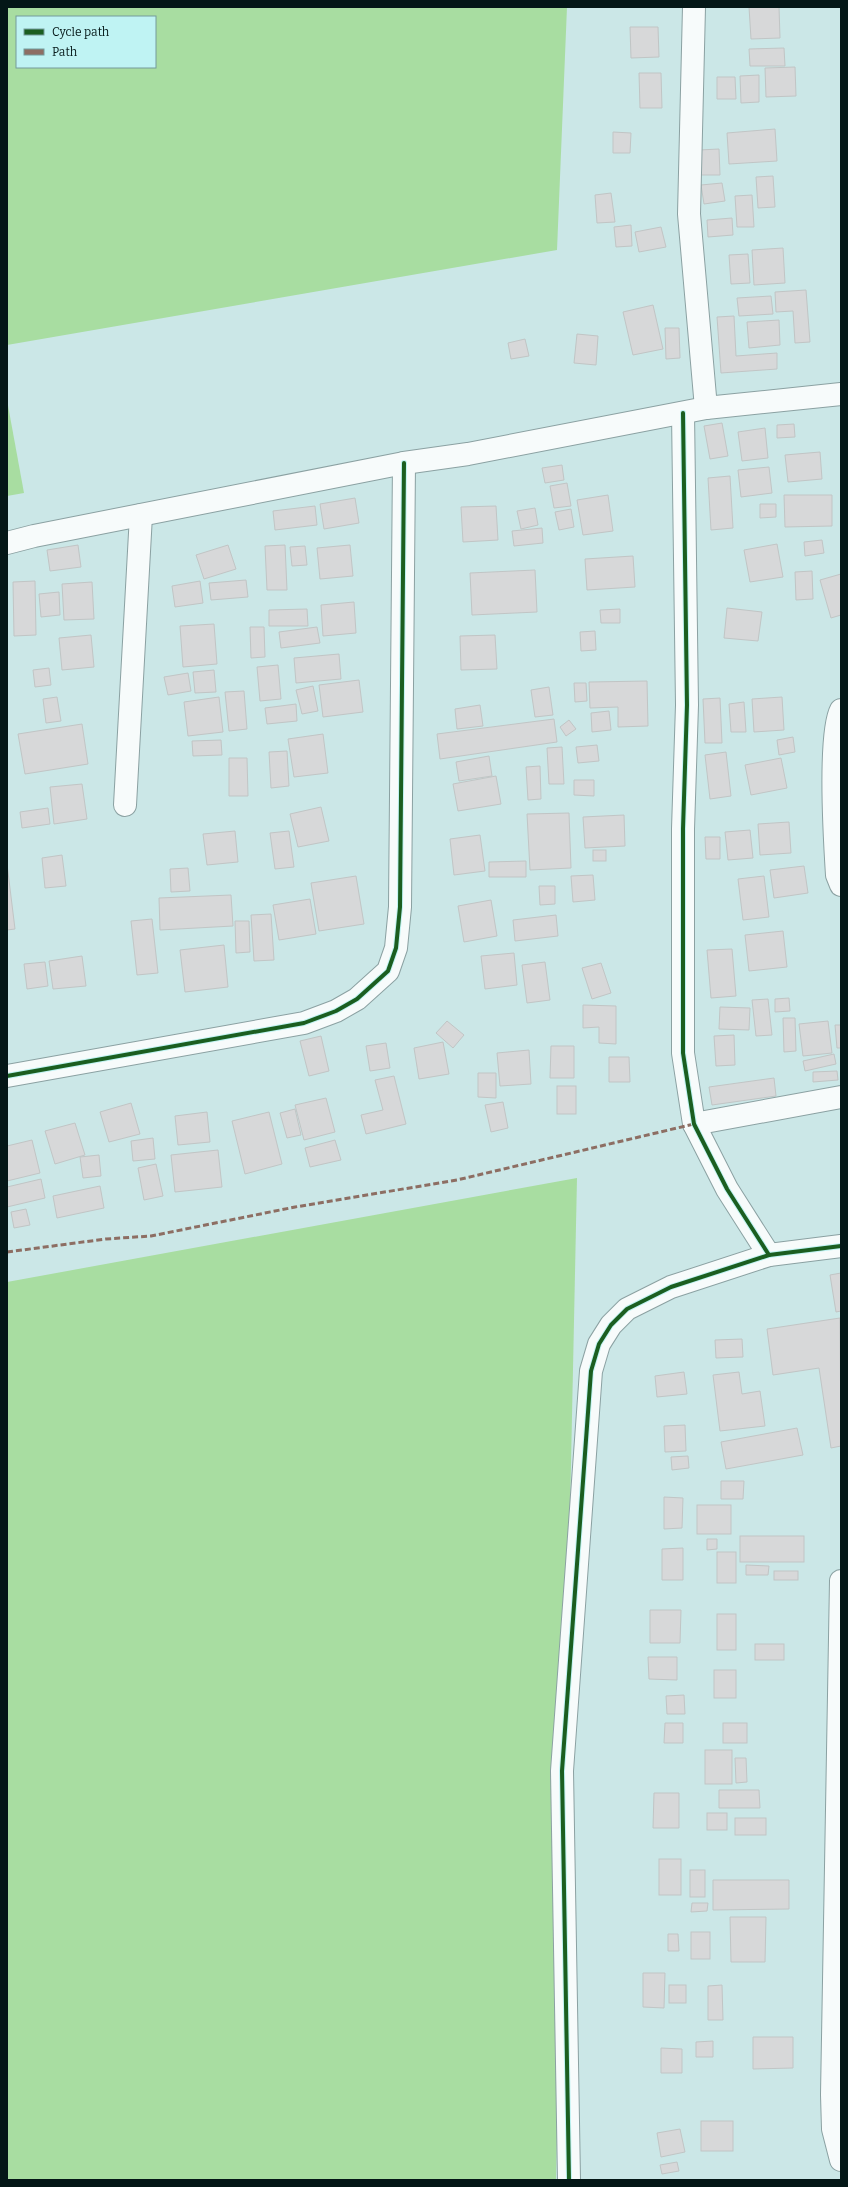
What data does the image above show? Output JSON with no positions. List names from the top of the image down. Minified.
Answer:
{"legend":["Cycle path","Path"]}
